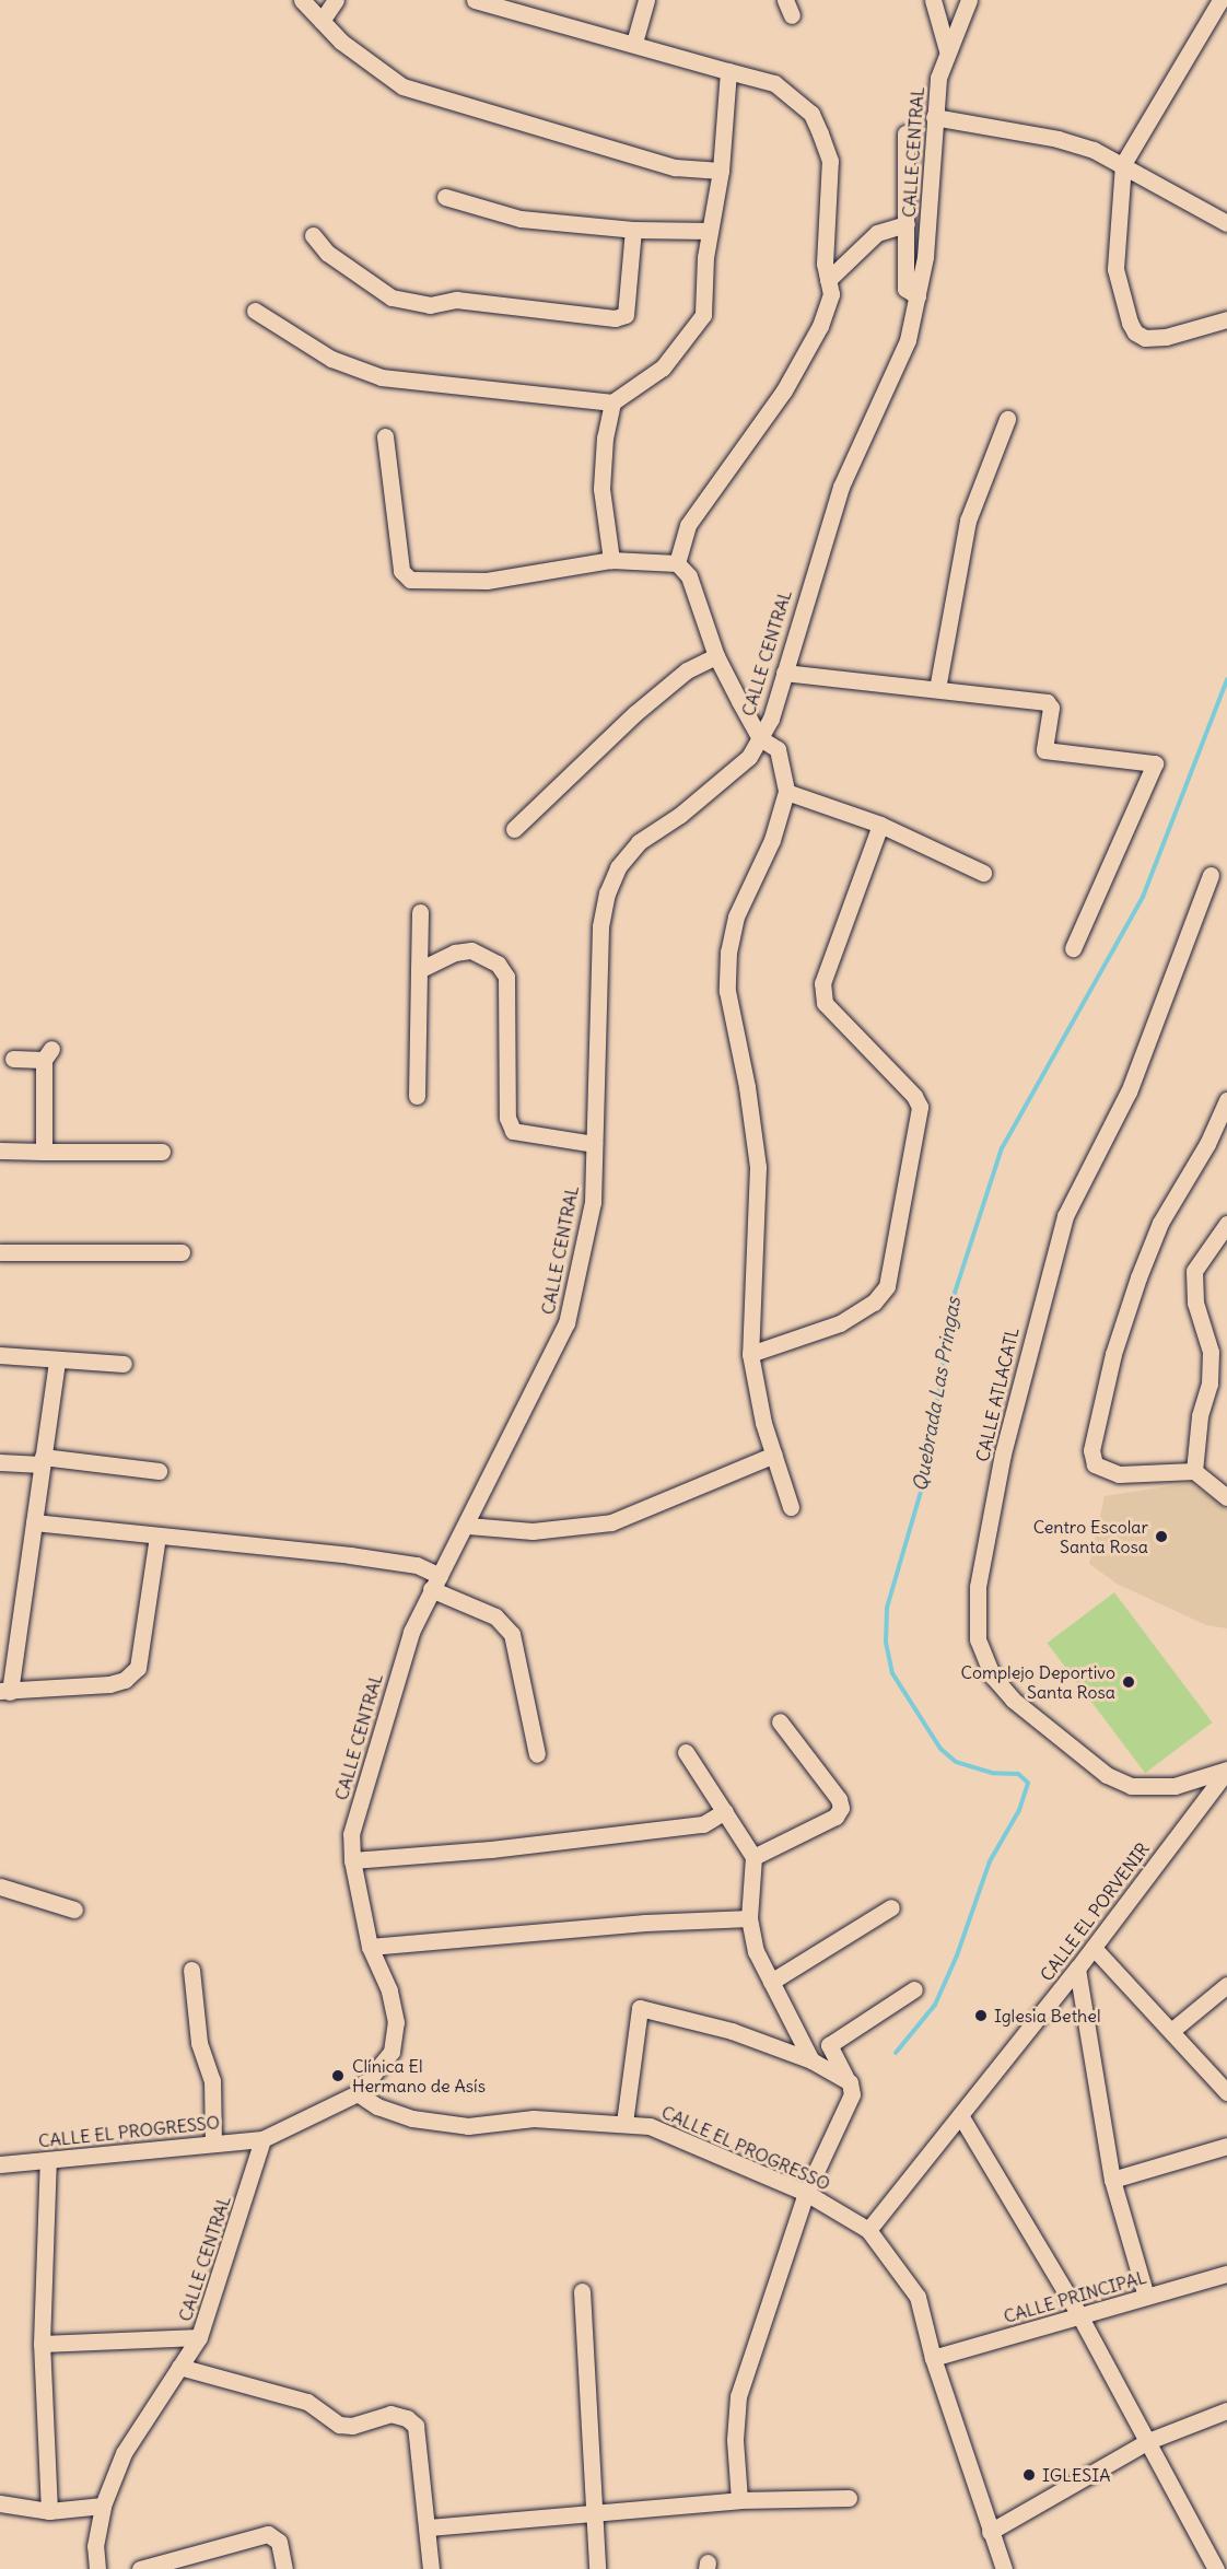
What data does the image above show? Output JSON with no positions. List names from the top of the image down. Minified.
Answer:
{"streets":{"street":["CALLE CENTRAL","CALLE ATLACATL","CALLE EL PORVENIR","CALLE EL PROGRESSO","CALLE PRINCIPAL"]},"crossings":[["CALLE CENTRAL","CALLE EL PROGRESSO"],["CALLE ATLACATL","CALLE EL PORVENIR"],["CALLE EL PORVENIR","CALLE EL PROGRESSO"],["CALLE EL PROGRESSO","CALLE PRINCIPAL"]],"water":["Quebrada Las Pringas"],"places":["Centro Escolar Santa Rosa","Complejo Deportivo Santa Rosa","Iglesia Bethel","Clínica El Hermano de Asís","IGLESIA"]}
